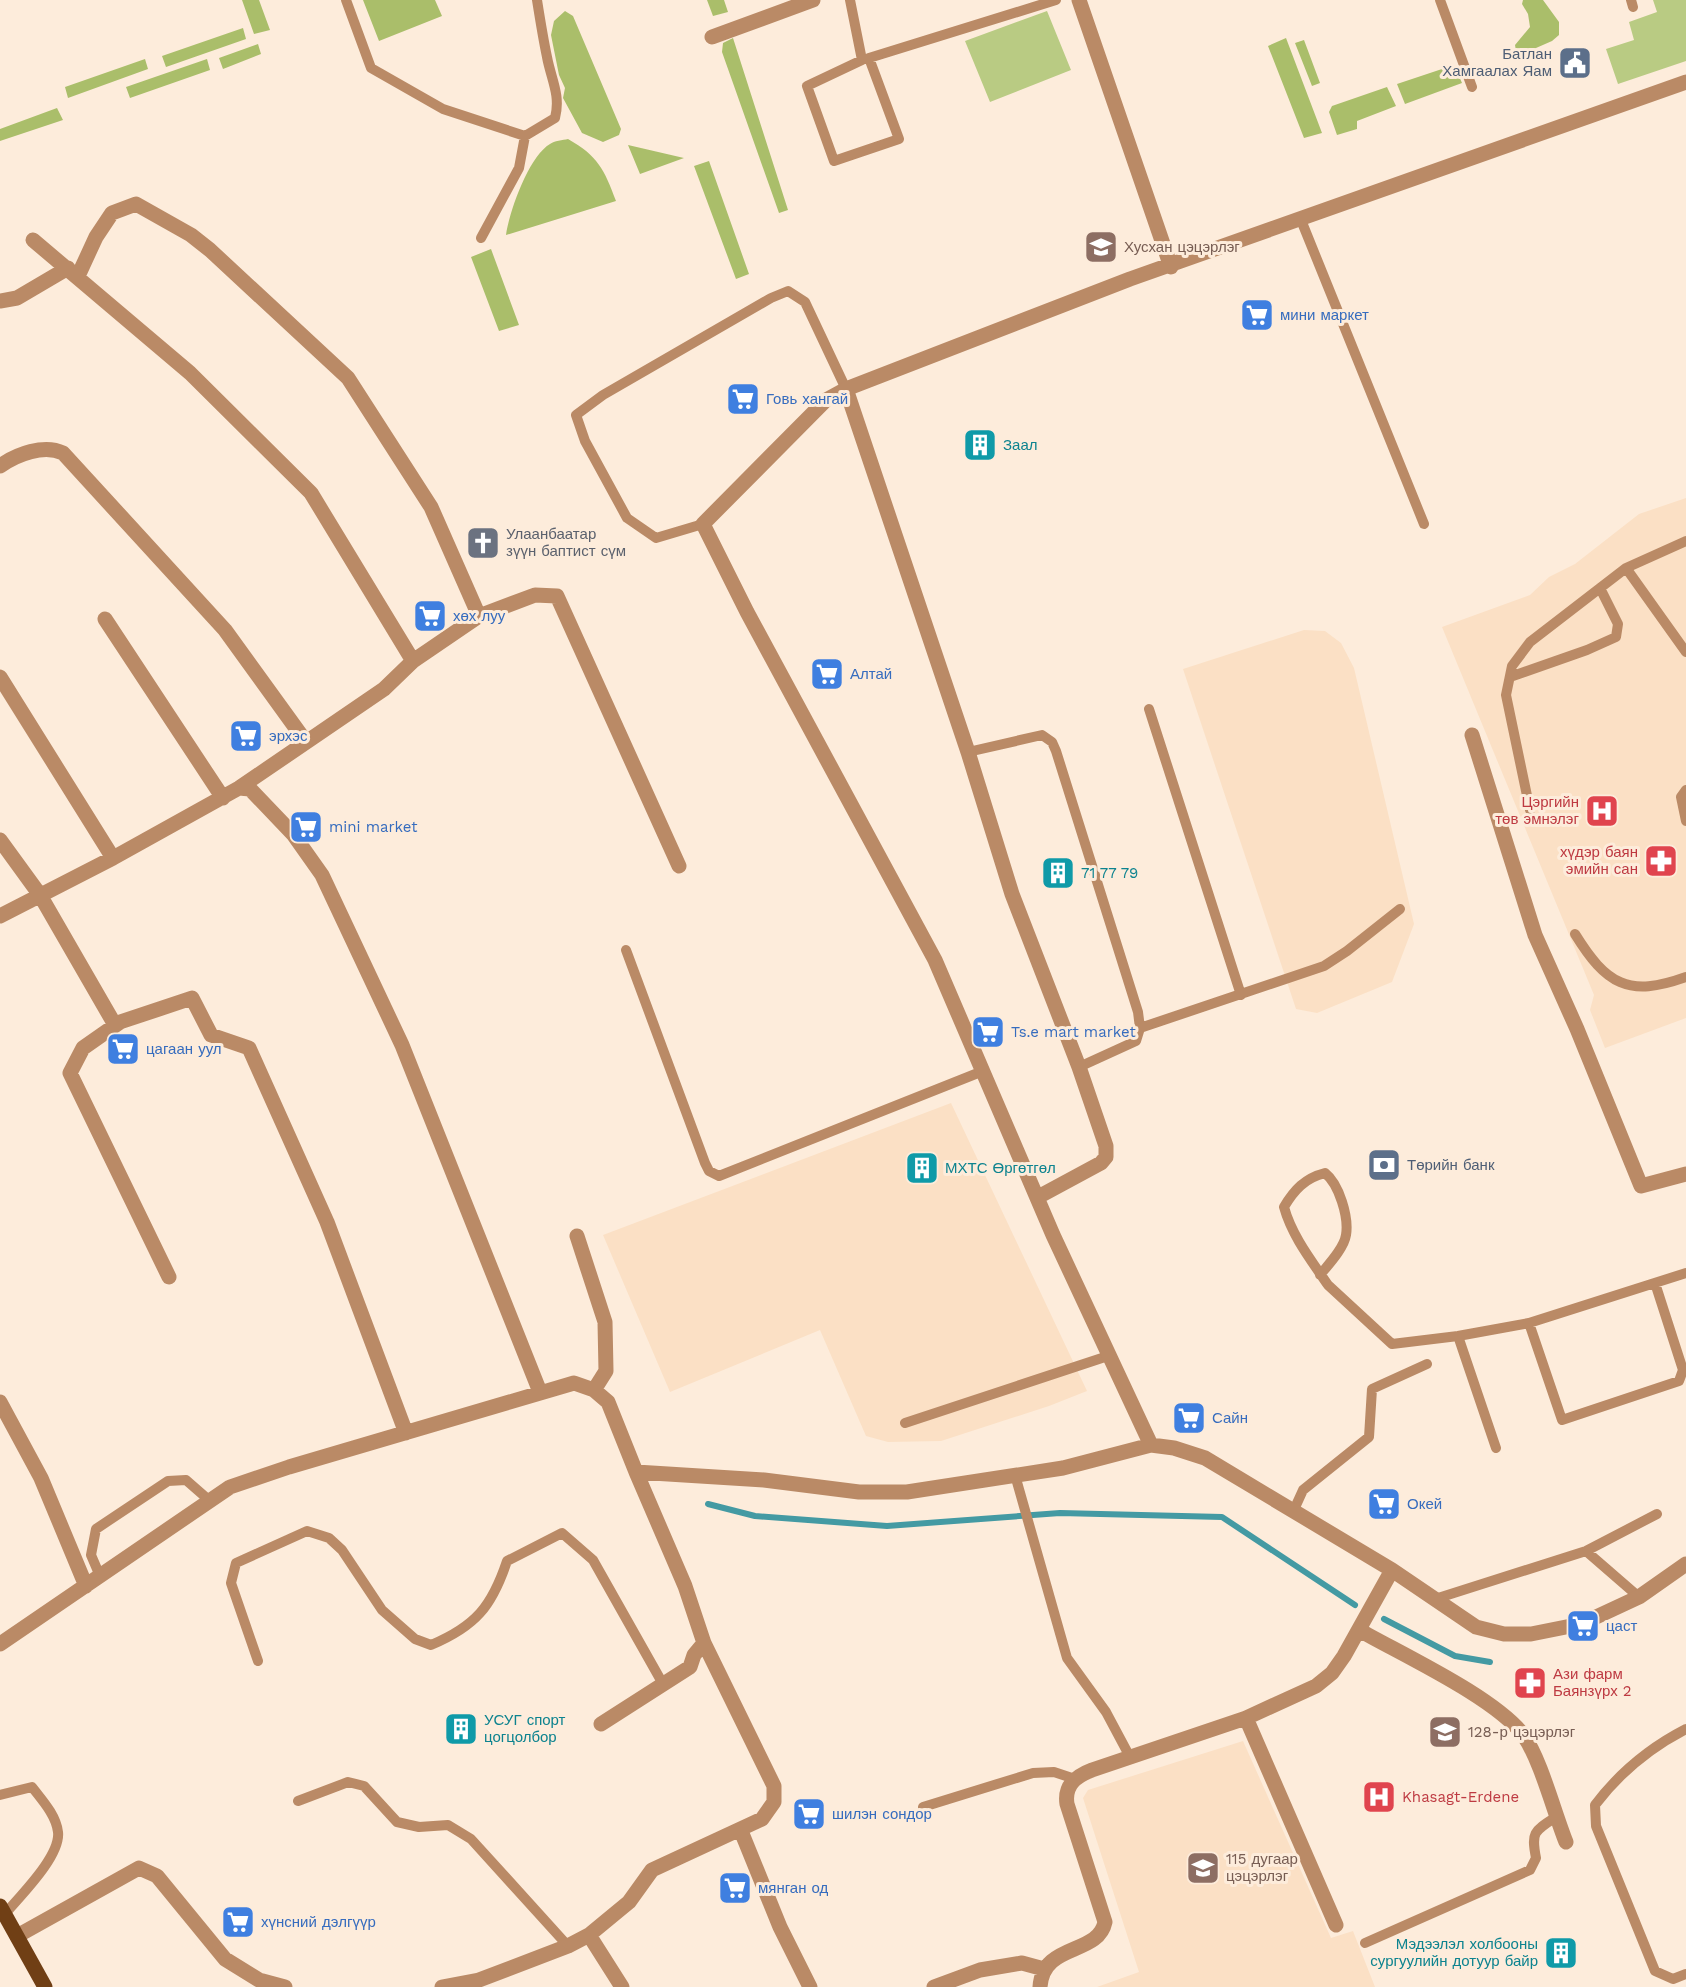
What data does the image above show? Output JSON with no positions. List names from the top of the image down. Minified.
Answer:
{"places":{"public building":["Батлан Хамгаалах Яам"],"school or university":["Хусхан цэцэрлэг","128-р цэцэрлэг","115 дугаар цэцэрлэг"],"supermarket":["мини маркет","Говь хангай","хөх луу","Алтай","эрхэс","mini market","Ts.e mart market","цагаан уул","Сайн","Окей","цаст","шилэн сондор","мянган од","хүнсний дэлгүүр"],"building":["Заал","71 77 79","МХТС Өргөтгөл","УСУГ спорт цогцолбор","Мэдээлэл холбооны сургуулийн дотуур байр"],"church":["Улаанбаатар зүүн баптист сүм"],"hospital":["Цэргийн төв эмнэлэг","Khasagt-Erdene"],"pharmacy":["хүдэр баян эмийн сан","Ази фарм Баянзүрх 2"],"bank":["Төрийн банк"]}}
